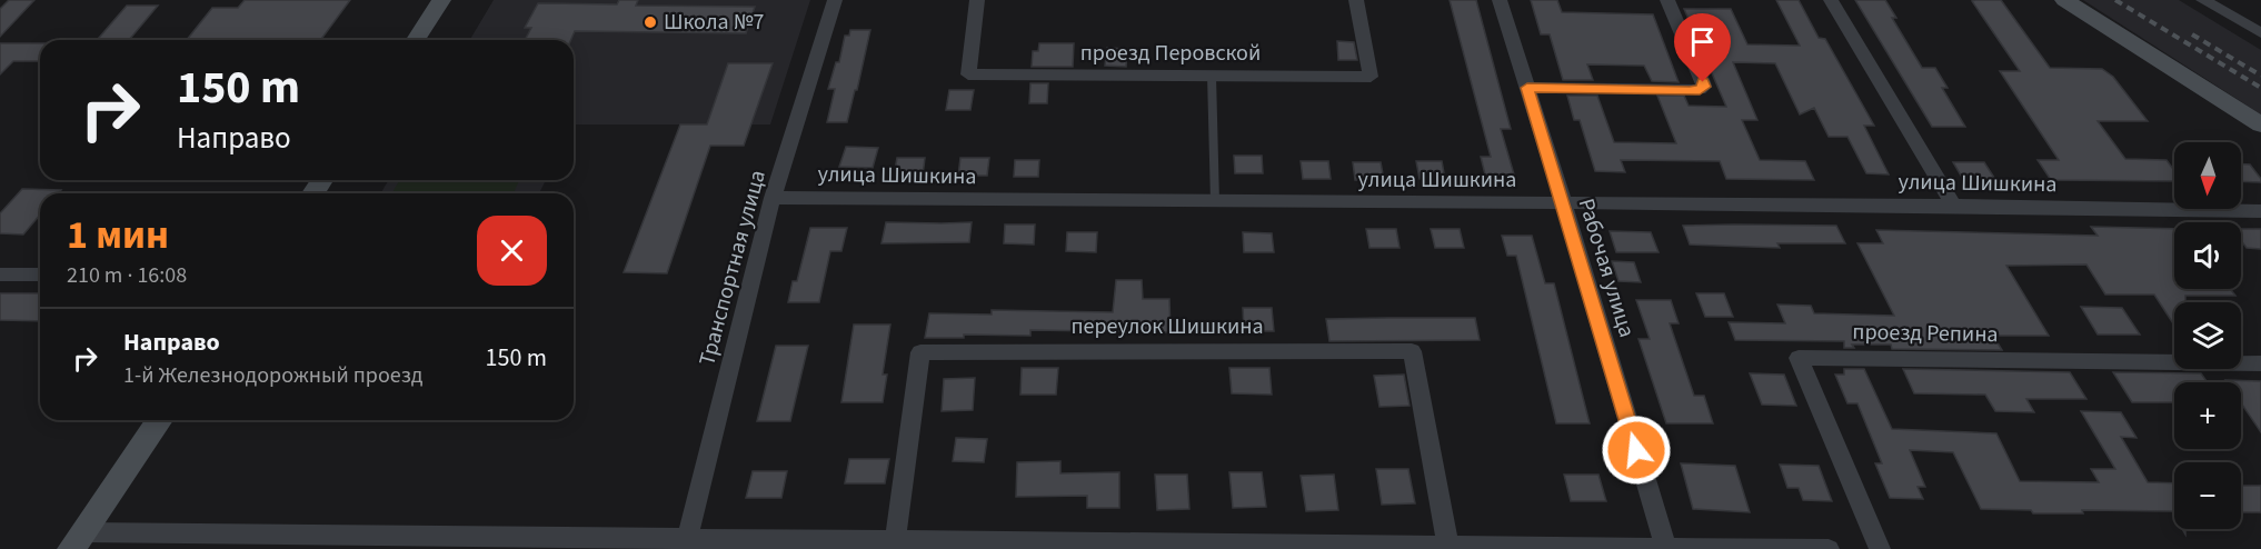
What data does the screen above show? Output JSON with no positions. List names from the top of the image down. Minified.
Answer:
{"streets":{"street":["проезд Перовской","улица Шишкина","Транспортная улица","Рабочая улица","переулок Шишкина","проезд Репина"]},"crossings":[["улица Шишкина","Транспортная улица"],["улица Шишкина","Рабочая улица"]],"places":["Школа №7"],"north":"bottom","page":{"turn":["150 m","Направо"],"map_buttons":["+","−"],"heading":["1 мин","210 m · 16:08"],"list":[{"name":"Направо","note":"1-й Железнодорожный проезд","value":"150 m"}]}}
